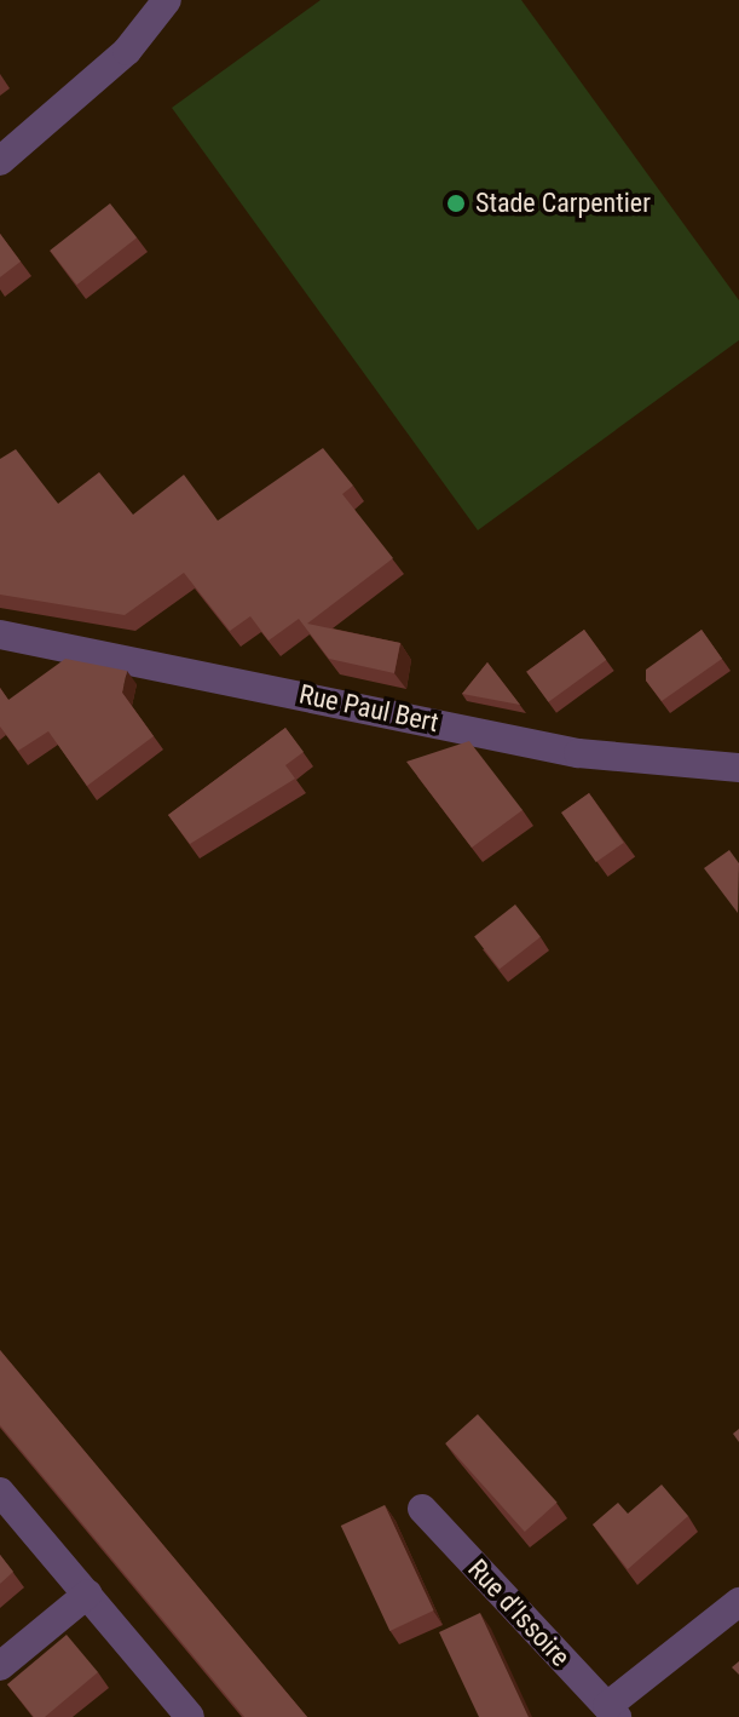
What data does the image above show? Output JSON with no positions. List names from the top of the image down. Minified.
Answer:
{"streets":{"street":["Rue Paul Bert","Rue d'Issoire"]},"places":["Stade Carpentier"]}
